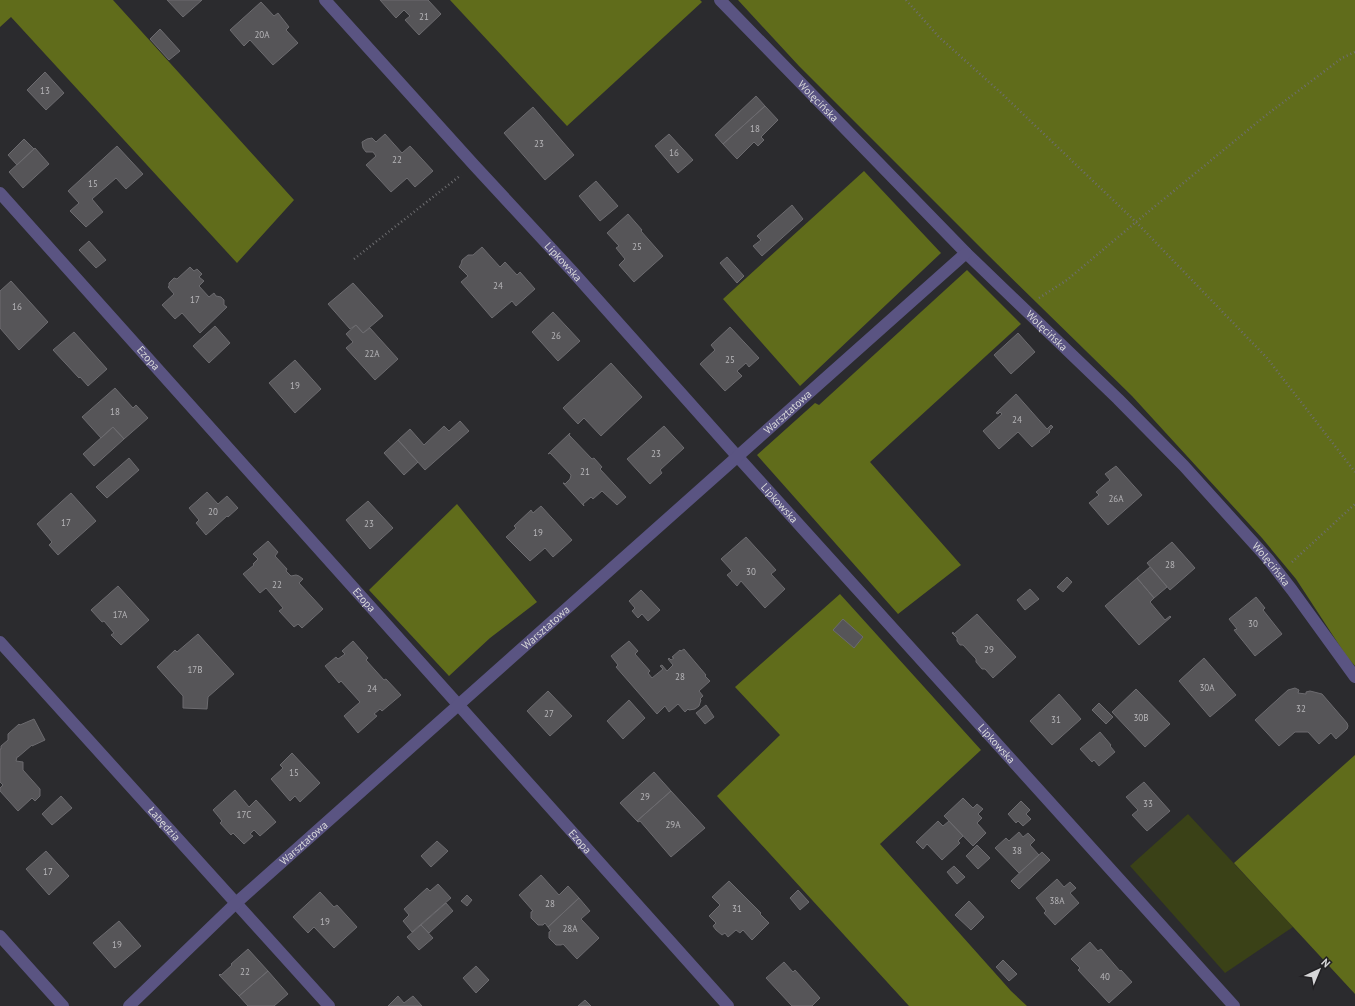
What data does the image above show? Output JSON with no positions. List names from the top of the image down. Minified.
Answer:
{"streets":{"street":["Wolęcińska","Lipkowska","Ezopa","Warsztatowa","Łabędzia"]},"crossings":[["Wolęcińska","Warsztatowa"],["Lipkowska","Warsztatowa"],["Ezopa","Warsztatowa"],["Warsztatowa","Łabędzia"]],"house_numbers":["21","20A","13","18","23","16","22","15","25","24","17","16","26","22A","25","19","18","24","23","21","26A","20","17","23","19","28","30","22","17A","30","29","17B","28","30A","24","32","27","30B","31","15","29","33","17C","29A","38","17","38A","28","31","19","28A","19","22","40"],"north":"top right"}
